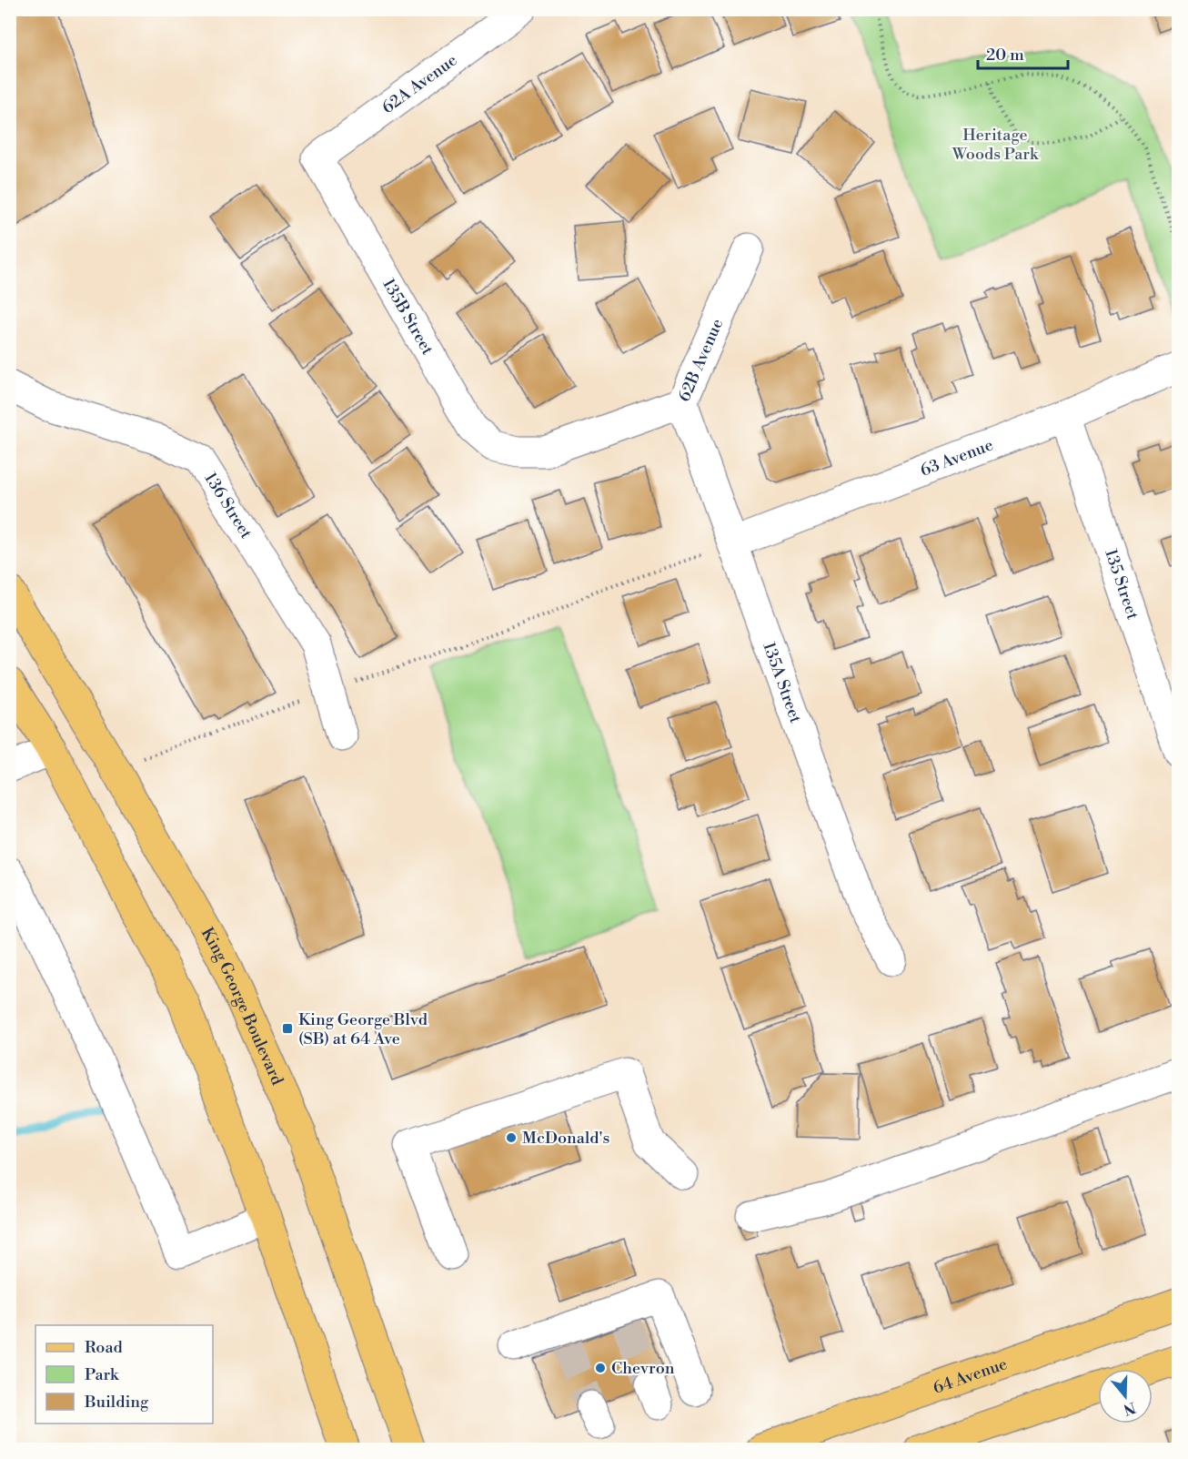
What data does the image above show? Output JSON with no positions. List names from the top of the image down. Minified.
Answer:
{"streets":{"main road":["King George Boulevard","64 Avenue"],"street":["62A Avenue","135B Street","62B Avenue","63 Avenue","136 Street","135 Street","135A Street"]},"crossings":[["62A Avenue","135B Street"],["135B Street","62B Avenue"],["62B Avenue","135A Street"],["63 Avenue","135 Street"],["63 Avenue","135A Street"]],"parks":["Heritage Woods Park"],"places":{"transit":["King George Blvd (SB) at 64 Ave"],"other":["McDonald's","Chevron"]},"legend":["Road","Park","Building"],"scale_bar":"20 m","north":"bottom"}
